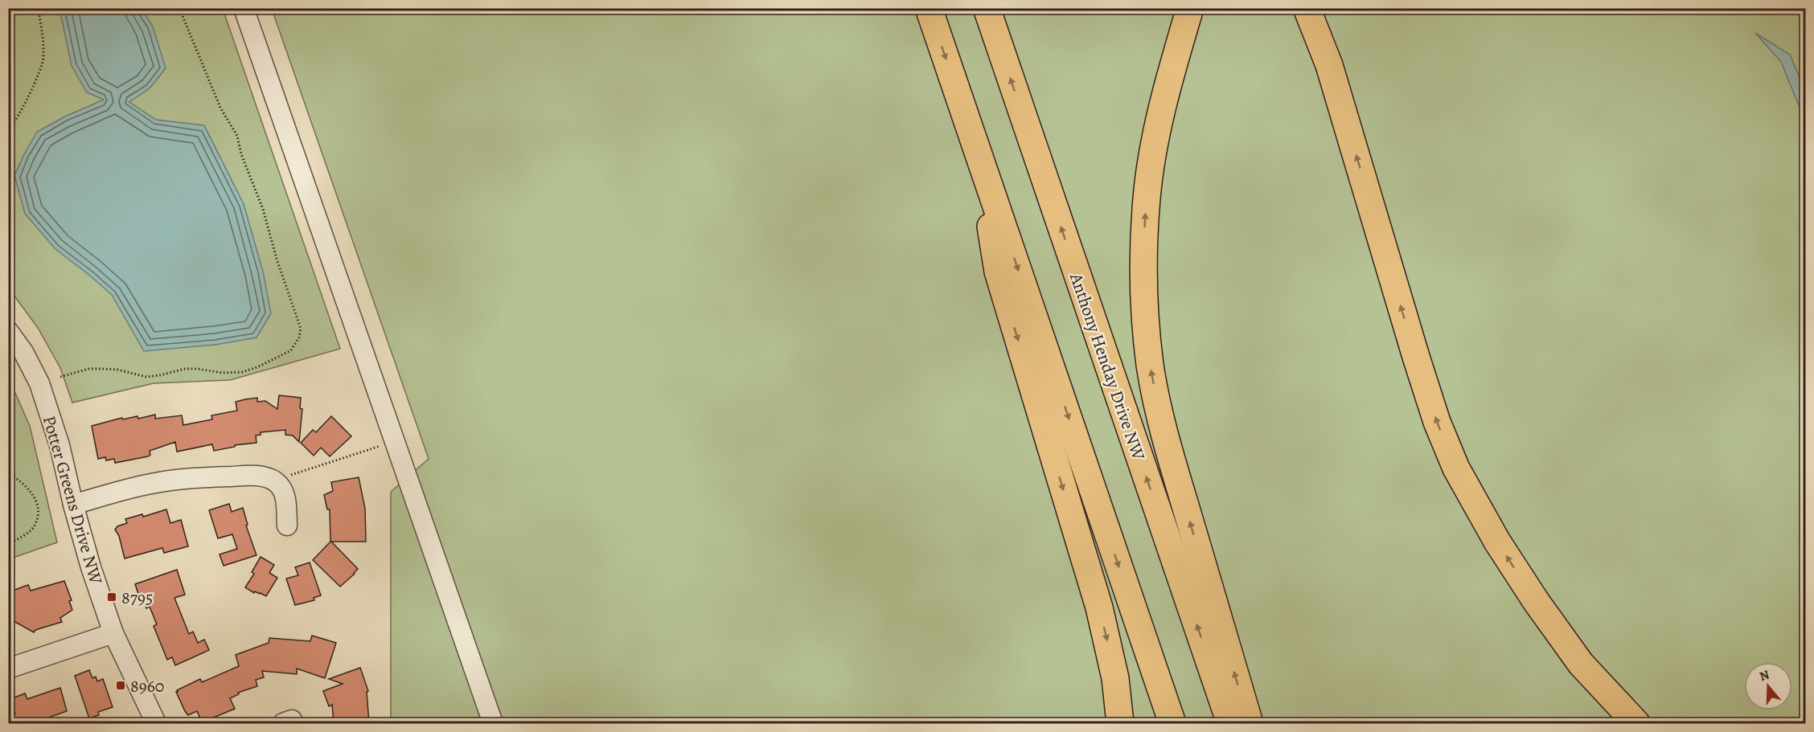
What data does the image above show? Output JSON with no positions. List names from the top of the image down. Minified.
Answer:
{"streets":{"highway":["Anthony Henday Drive NW"],"street":["Potter Greens Drive NW"]},"places":{"transit":["8795","8960"]},"north":"top"}
